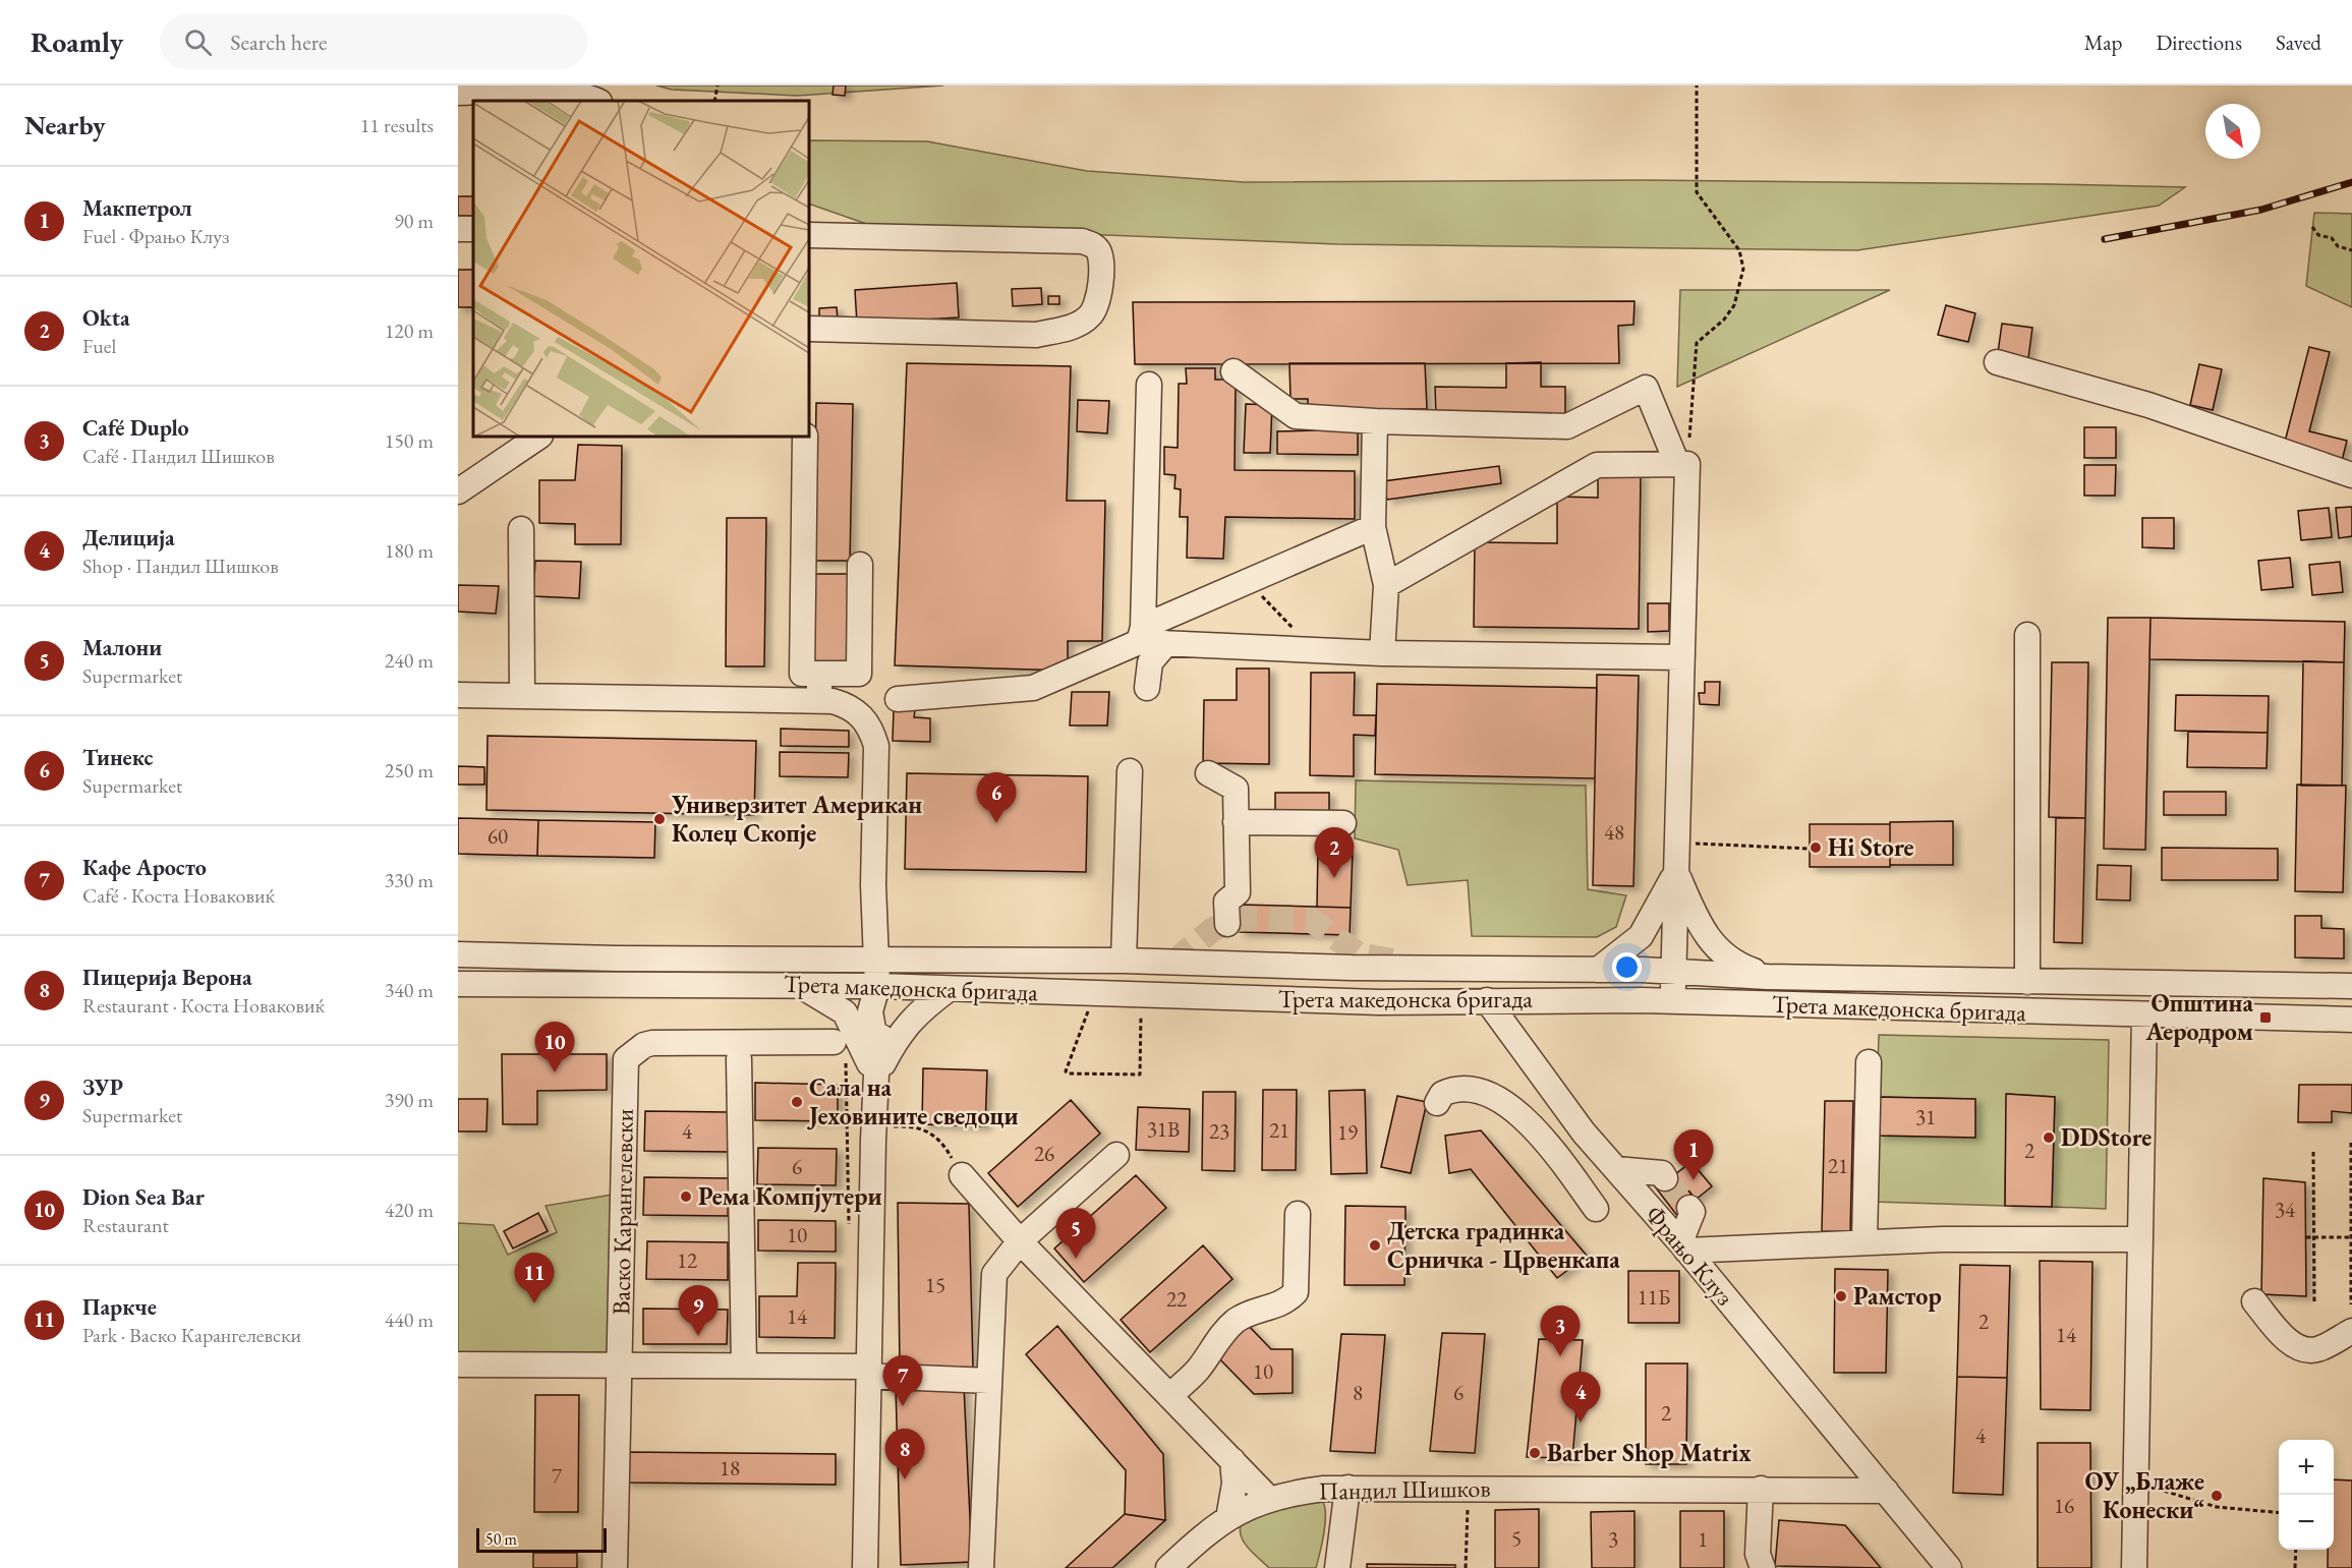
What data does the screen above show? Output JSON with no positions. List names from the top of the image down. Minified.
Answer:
{"streets":{"street":["Трета македонска бригада","Васко Карангелевски","Фрањо Клуз","Пандил Шишков"]},"crossings":[["Трета македонска бригада","Фрањо Клуз"],["Фрањо Клуз","Пандил Шишков"]],"places":{"other":["Универзитет Американ Колеџ Скопје","Hi Store","Сала на Јеховините сведоци","DDStore","Рема Компјутери","Детска градинка Срничка - Црвенкапа","Рамстор","Barber Shop Matrix","ОУ „Блаже Конески“"],"transit":["Општина Аеродром"]},"house_numbers":["48","60","31","31B","21","4","23","19","2","26","21","6","34","10","12","15","11Б","22","14","2","14","10","8","6","2","4","18","7","16","5","3","1"],"scale_bar":"50 m","north":"bottom right","page":{"header":"Roamly","search":"Search here","nav":["Map","Directions","Saved"],"heading":["Nearby","11 results"],"list":[{"mark":"1","name":"Макпетрол","note":"Fuel · Фрањо Клуз","value":"90 m"},{"mark":"2","name":"Okta","note":"Fuel","value":"120 m"},{"mark":"3","name":"Café Duplo","note":"Café · Пандил Шишков","value":"150 m"},{"mark":"4","name":"Делиција","note":"Shop · Пандил Шишков","value":"180 m"},{"mark":"5","name":"Малони","note":"Supermarket","value":"240 m"},{"mark":"6","name":"Тинекс","note":"Supermarket","value":"250 m"},{"mark":"7","name":"Кафе Аросто","note":"Café · Коста Новаковиќ","value":"330 m"},{"mark":"8","name":"Пицерија Верона","note":"Restaurant · Коста Новаковиќ","value":"340 m"},{"mark":"9","name":"ЗУР","note":"Supermarket","value":"390 m"},{"mark":"10","name":"Dion Sea Bar","note":"Restaurant","value":"420 m"},{"mark":"11","name":"Паркче","note":"Park · Васко Карангелевски","value":"440 m"}],"pins":["6","2","10","1","5","11","9","3","7","4","8"],"map_buttons":["+","−"],"scale":"50 m"}}
